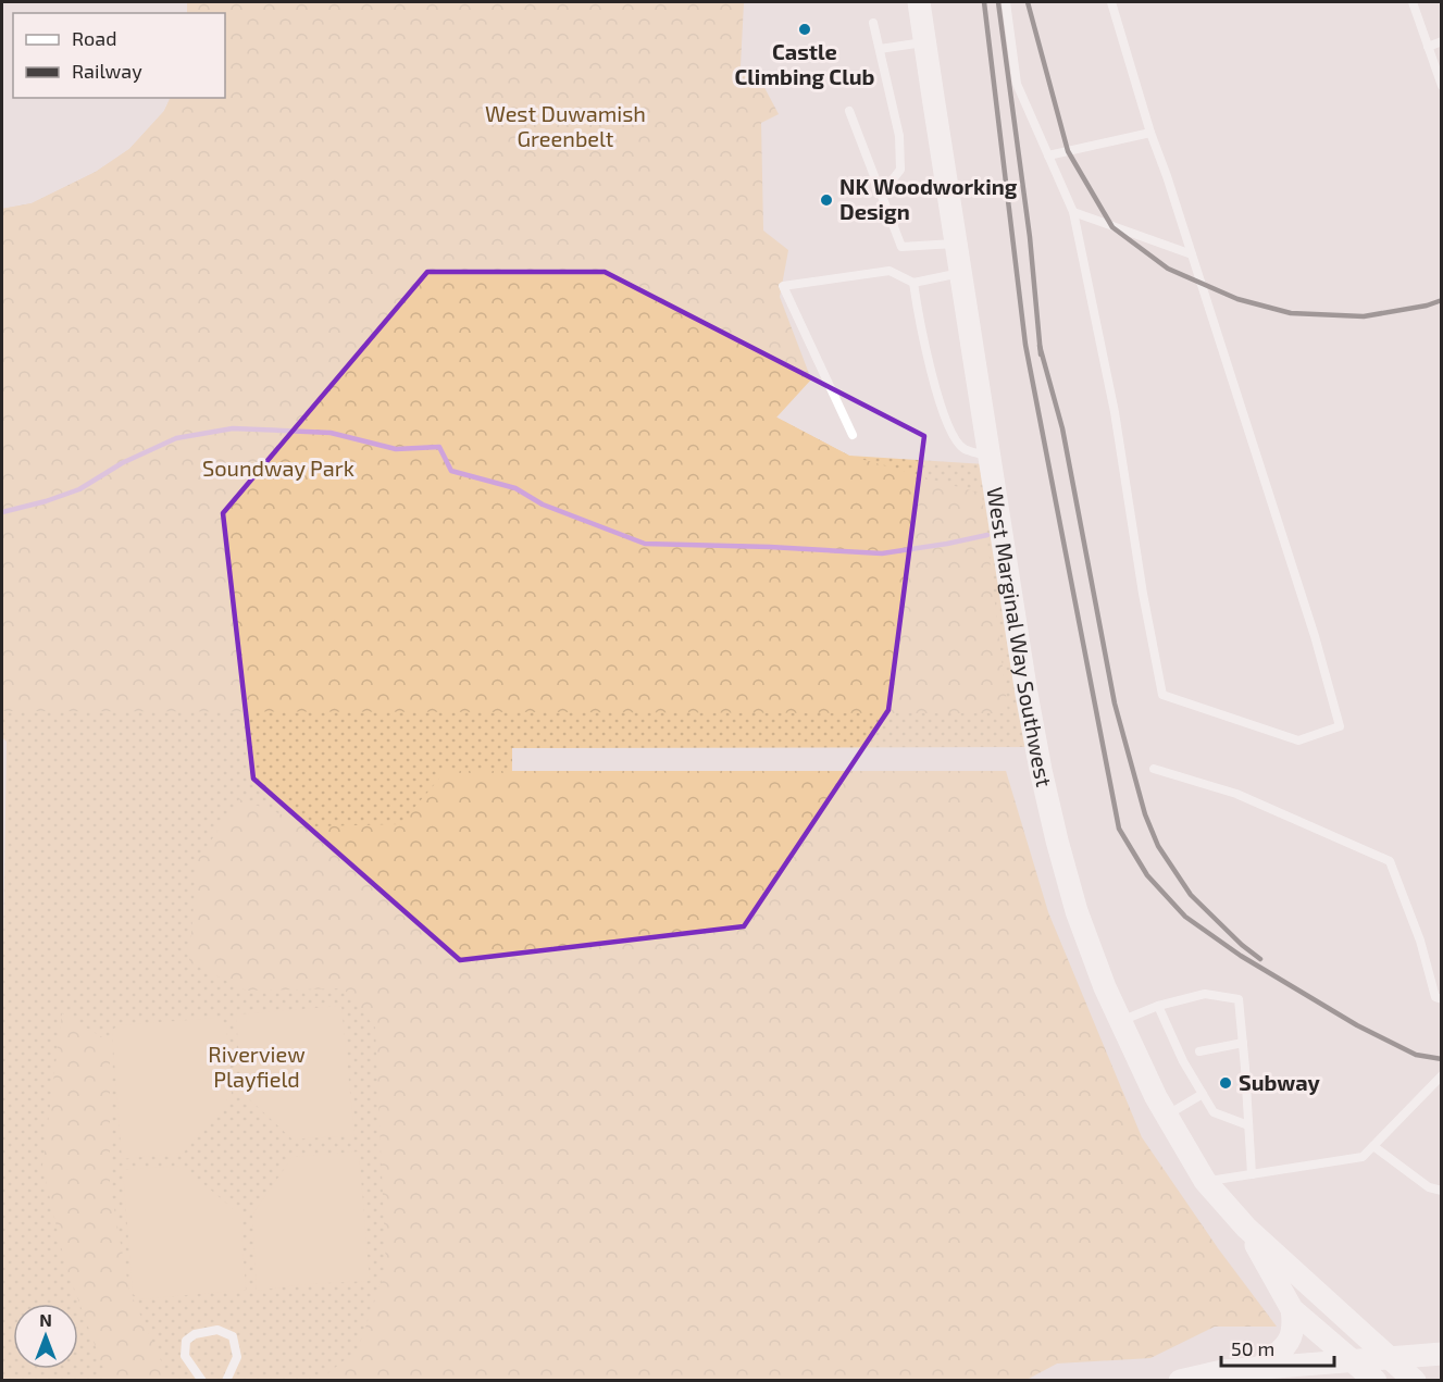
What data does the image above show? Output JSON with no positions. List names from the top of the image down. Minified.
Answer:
{"streets":{"main road":["West Marginal Way Southwest"]},"parks":["West Duwamish Greenbelt","Soundway Park","Riverview Playfield"],"places":["Castle Climbing Club","NK Woodworking Design","Subway"],"legend":["Road","Railway"],"scale_bar":"50 m","north":"top"}
